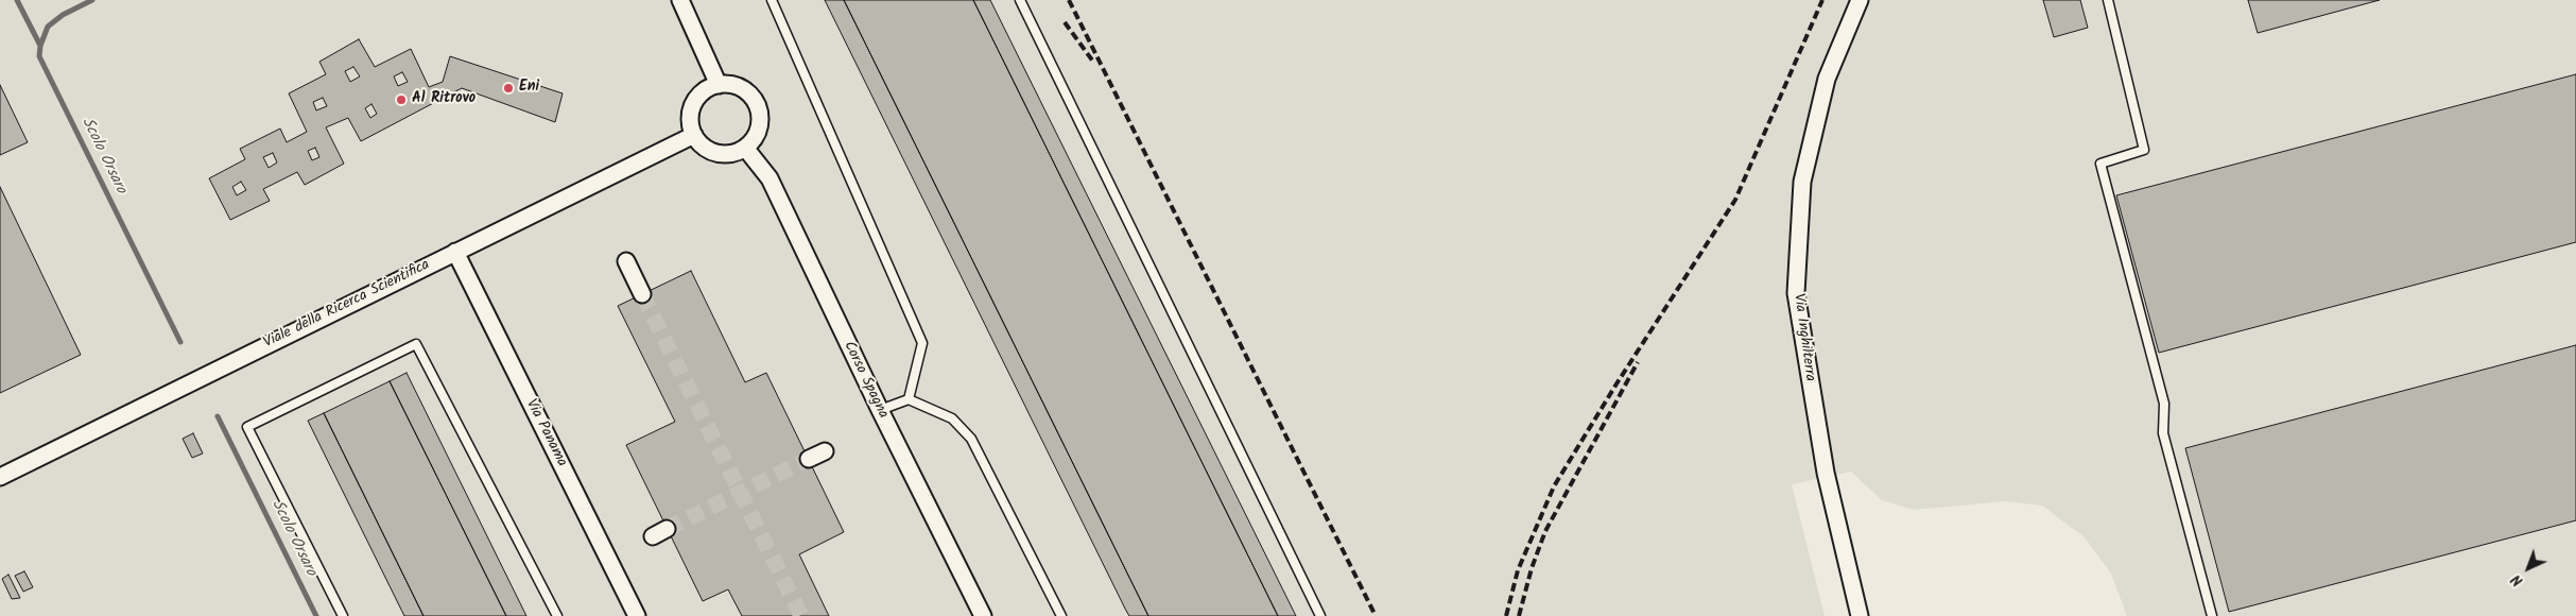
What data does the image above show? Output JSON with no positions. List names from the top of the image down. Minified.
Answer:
{"streets":{"street":["Viale della Ricerca Scientifica","Via Inghilterra","Corso Spagna","Via Panama"]},"crossings":[["Viale della Ricerca Scientifica","Corso Spagna"],["Viale della Ricerca Scientifica","Via Panama"]],"water":["Scolo Orsaro"],"places":["Eni","Al Ritrovo"],"north":"bottom left"}
